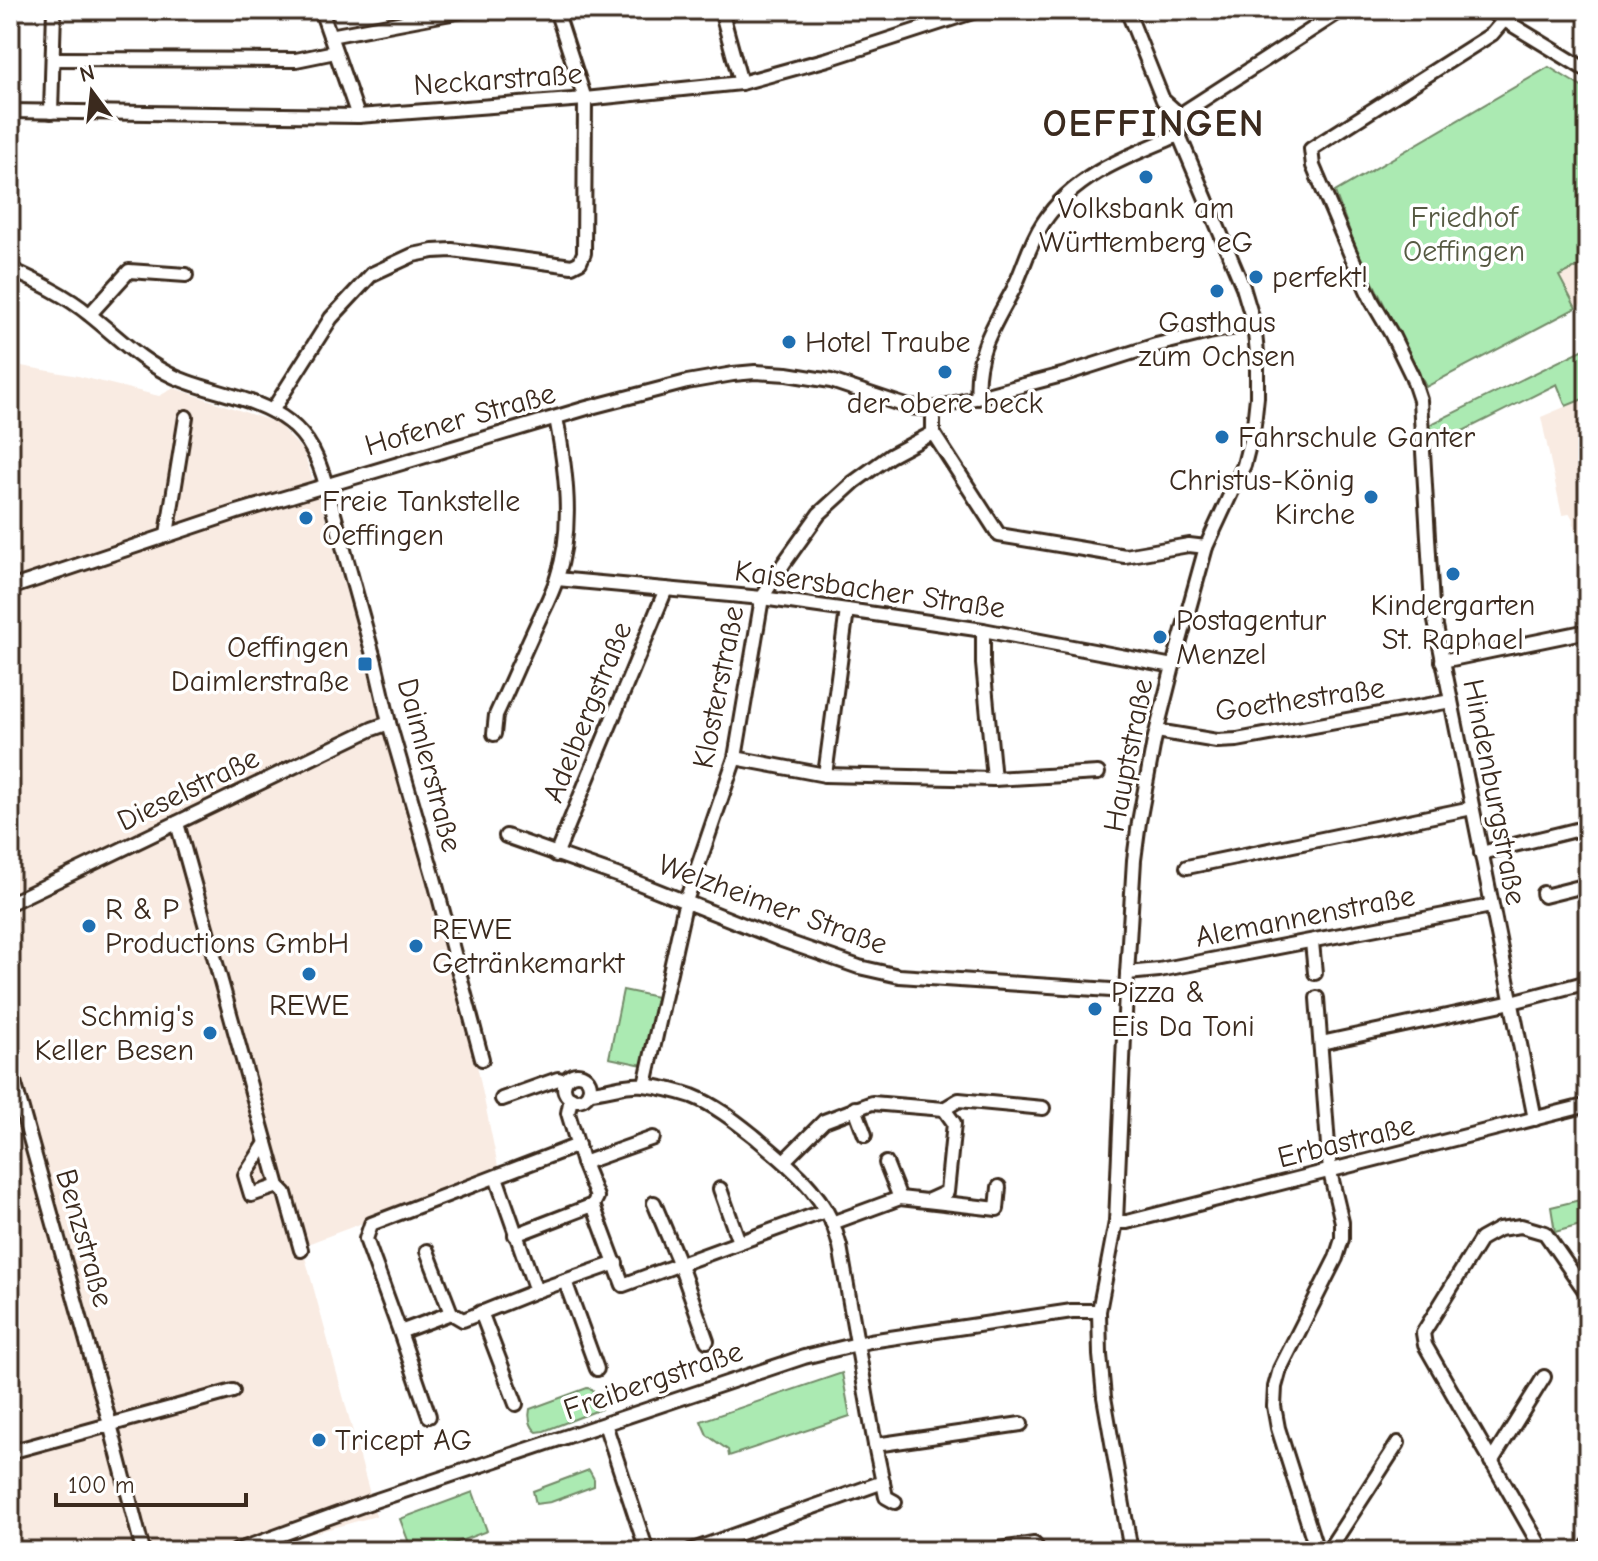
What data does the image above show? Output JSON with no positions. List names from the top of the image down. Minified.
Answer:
{"streets":{"street":["Neckarstraße","Hofener Straße","Kaisersbacher Straße","Klosterstraße","Goethestraße","Adelbergstraße","Hauptstraße","Daimlerstraße","Dieselstraße","Hindenburgstraße","Welzheimer Straße","Alemannenstraße","Erbastraße","Benzstraße","Freibergstraße"]},"crossings":[["Hofener Straße","Daimlerstraße"],["Kaisersbacher Straße","Klosterstraße"],["Kaisersbacher Straße","Adelbergstraße"],["Kaisersbacher Straße","Hauptstraße"],["Klosterstraße","Welzheimer Straße"],["Goethestraße","Hauptstraße"],["Goethestraße","Hindenburgstraße"],["Adelbergstraße","Welzheimer Straße"],["Hauptstraße","Welzheimer Straße"],["Hauptstraße","Alemannenstraße"],["Hauptstraße","Erbastraße"],["Hauptstraße","Freibergstraße"],["Daimlerstraße","Dieselstraße"],["Hindenburgstraße","Alemannenstraße"],["Hindenburgstraße","Erbastraße"]],"districts":["OEFFINGEN"],"parks":["Friedhof Oeffingen"],"places":{"other":["Volksbank am Württemberg eG","perfekt!","Gasthaus zum Ochsen","Hotel Traube","der obere beck","Fahrschule Ganter","Christus-König Kirche","Freie Tankstelle Oeffingen","Kindergarten St. Raphael","Postagentur Menzel","R & P Productions GmbH","REWE Getränkemarkt","REWE","Pizza & Eis Da Toni","Schmig's Keller Besen","Tricept AG"],"transit":["Oeffingen Daimlerstraße"]},"scale_bar":"100 m","north":"top"}
